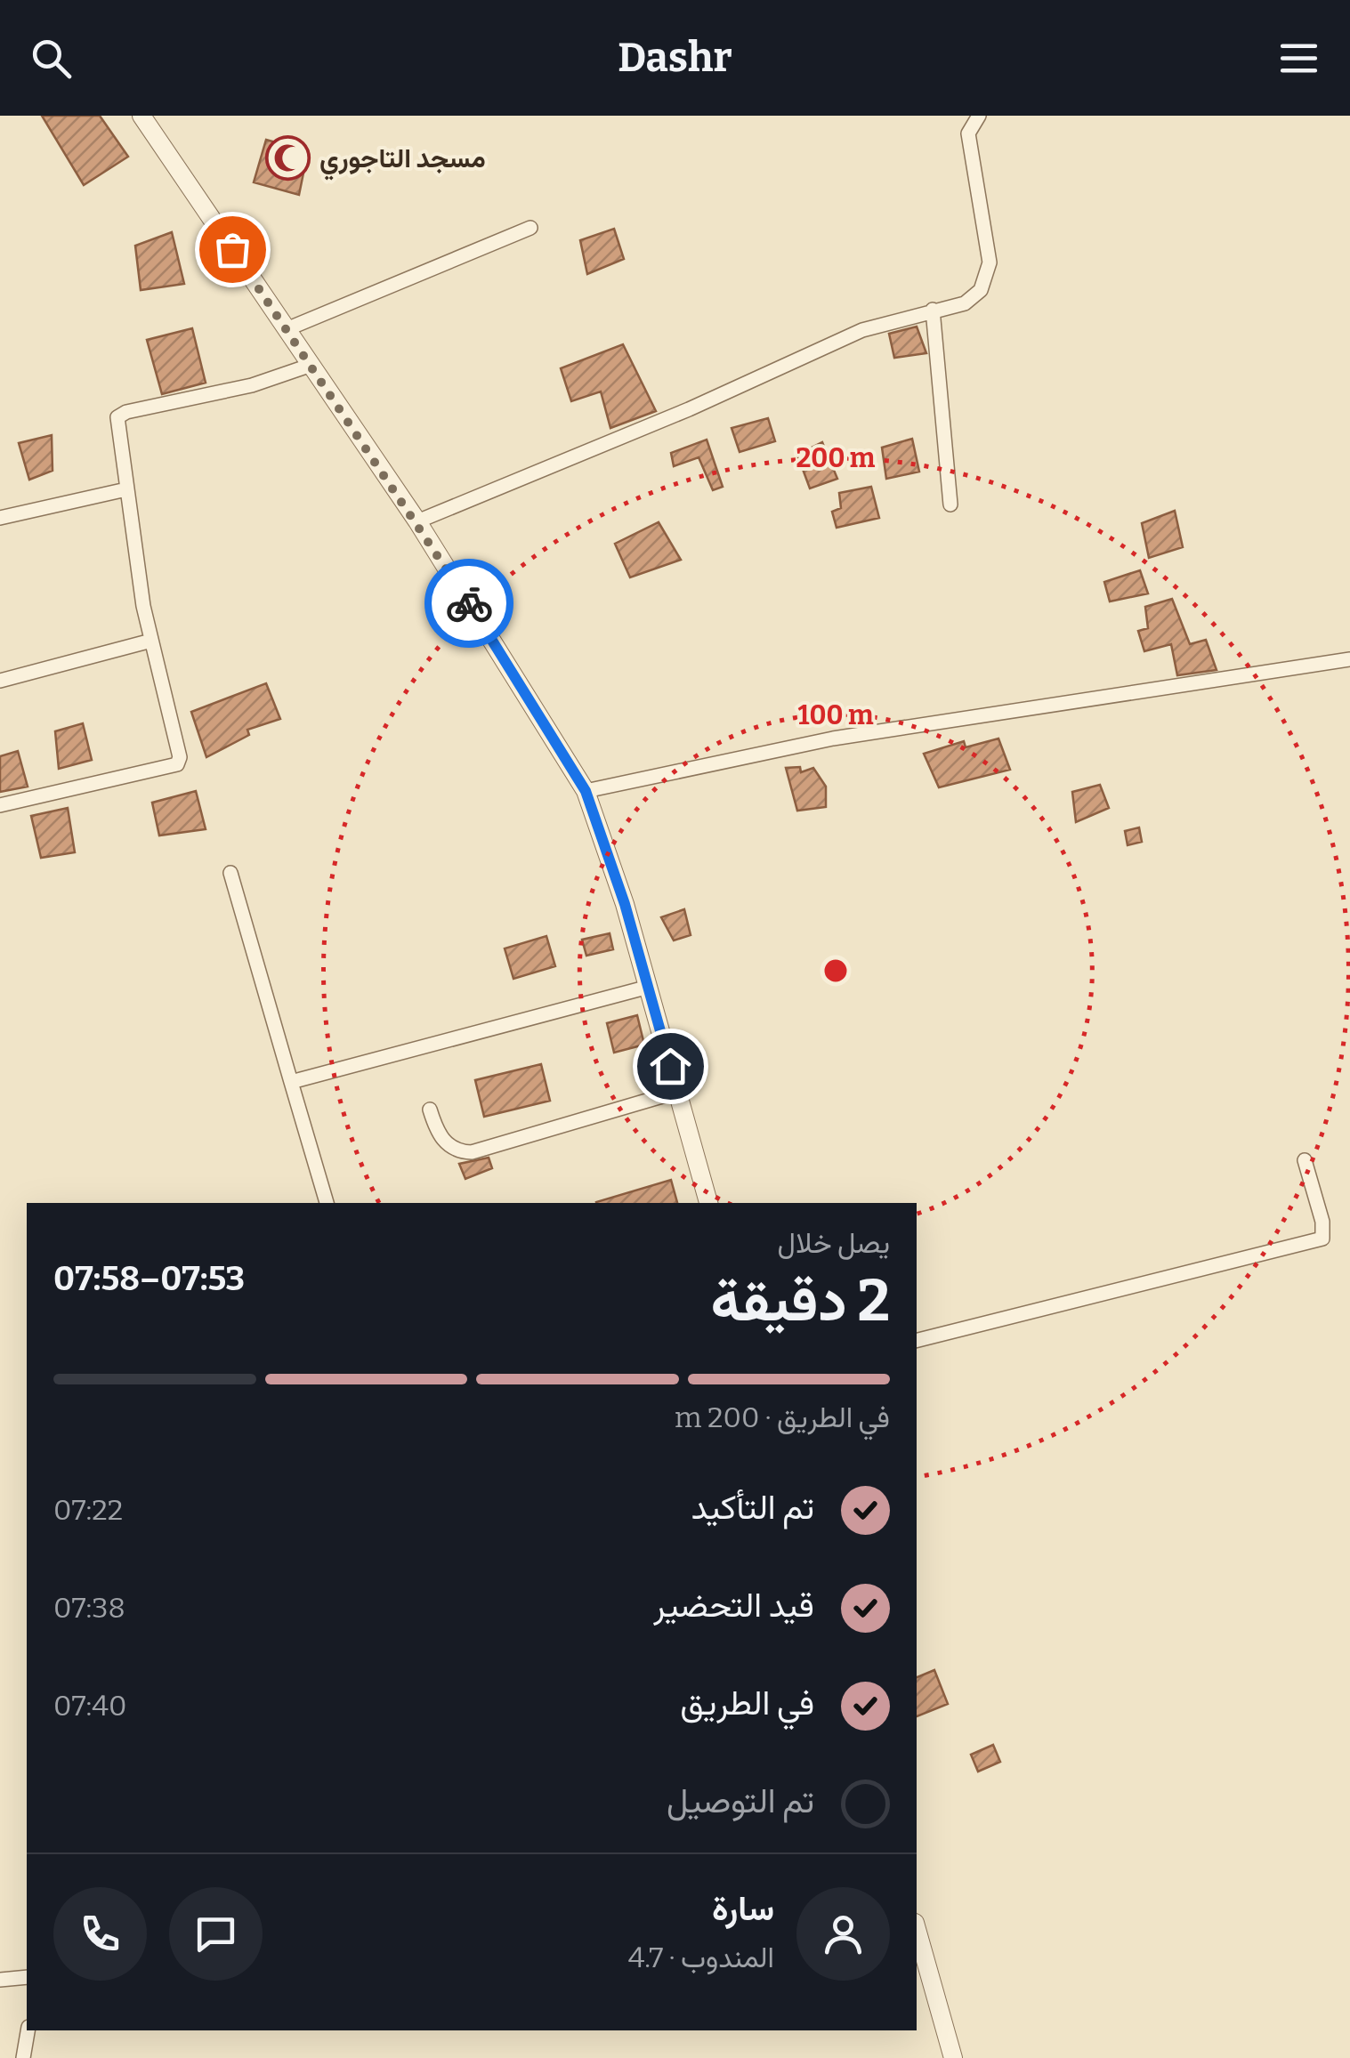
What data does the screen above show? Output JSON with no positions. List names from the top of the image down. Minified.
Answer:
{"places":{"mosque":["مسجد التاجوري"]},"page":{"header":"Dashr","heading":["2 دقيقة","يصل خلال","07:53–07:58"],"panel":["سارة","المندوب · 4.7"],"bar":"في الطريق · 200 m","list":[["تم التأكيد","07:22"],["قيد التحضير","07:38"],["في الطريق","07:40"],"تم التوصيل"]},"rings":["200 m","100 m"]}
